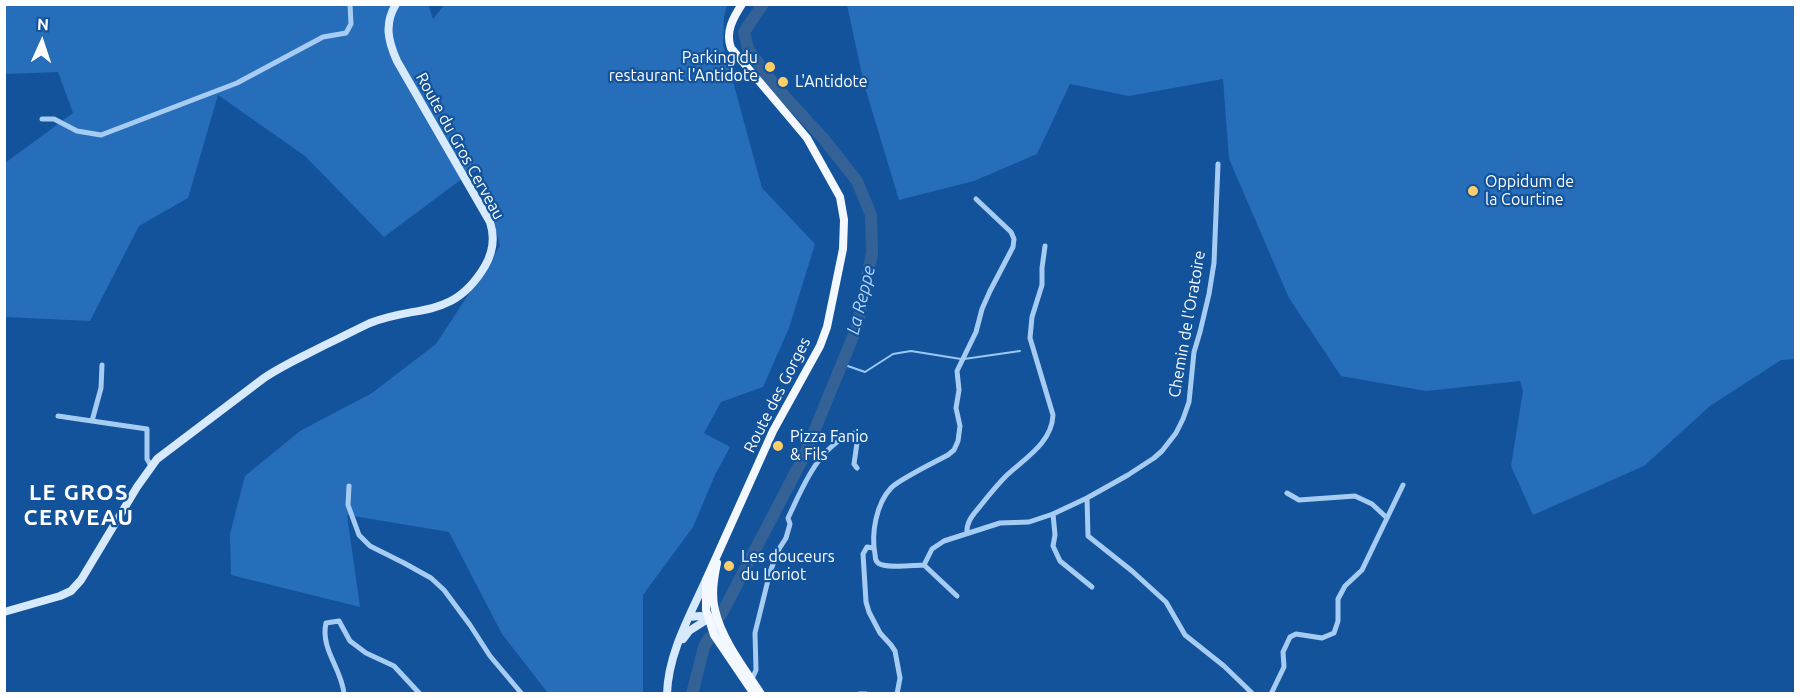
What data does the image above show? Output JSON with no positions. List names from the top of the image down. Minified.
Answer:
{"streets":{"main road":["Route des Gorges"],"street":["Route du Gros Cerveau","Chemin de l'Oratoire"]},"districts":["LE GROS CERVEAU"],"water":["La Reppe"],"places":["Parking du restaurant l'Antidote","L'Antidote","Oppidum de la Courtine","Pizza Fanio & Fils","Les douceurs du Loriot"],"north":"top"}
